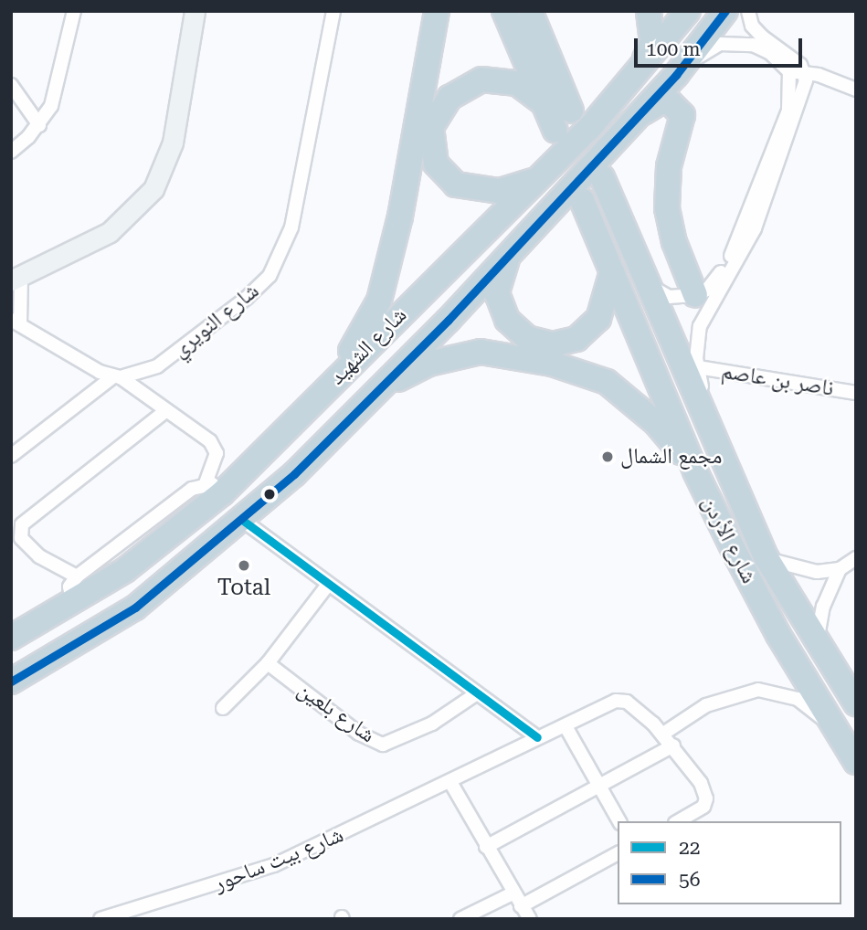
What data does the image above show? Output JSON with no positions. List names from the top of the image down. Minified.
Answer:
{"streets":{"highway":["شارع الشهيد","شارع الأردن"],"street":["شارع النويري","ناصر بن عاصم","شارع بلعين","شارع بيت ساحور"]},"places":["مجمع الشمال","Total"],"lines":["transit line 56","transit line 22"],"legend":["22","56"],"scale_bar":"100 m"}
